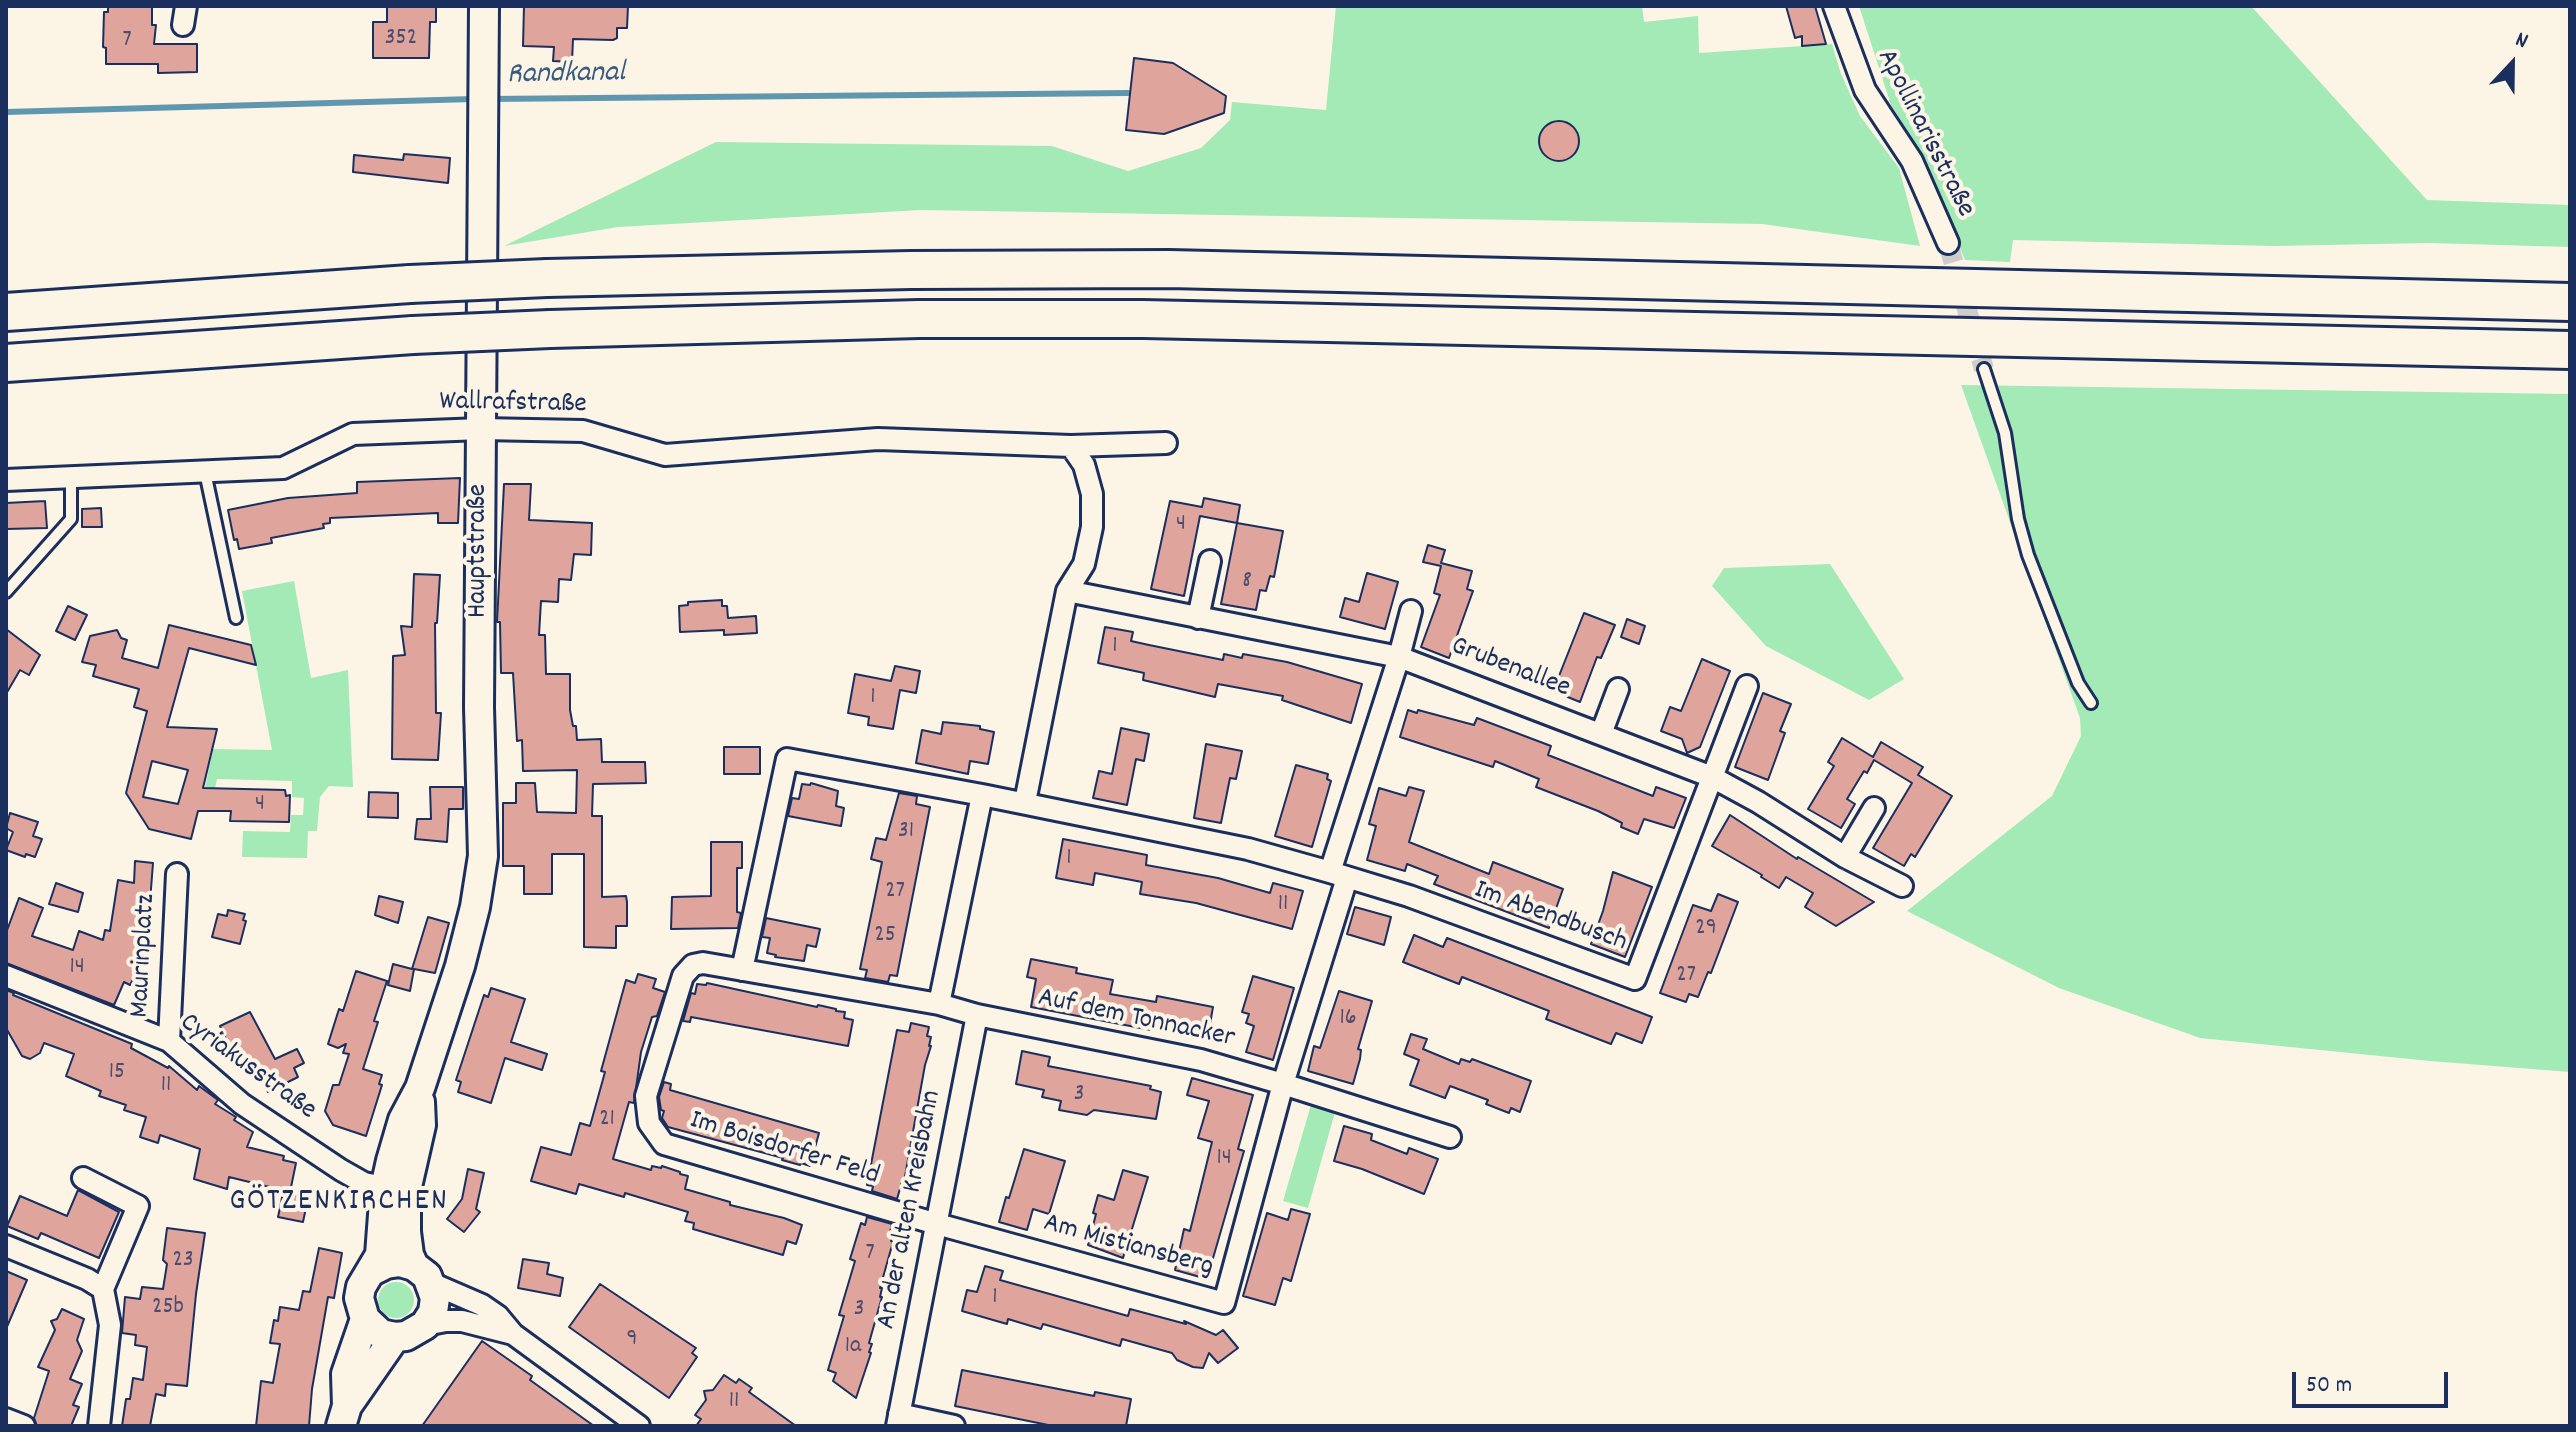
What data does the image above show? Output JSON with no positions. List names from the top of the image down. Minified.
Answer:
{"streets":{"main road":["Hauptstraße"],"street":["Apollinarisstraße","Wallrafstraße","Grubenallee","Im Abendbusch","Maurinplatz","Auf dem Tonnacker","Cyriakusstraße","Im Boisdorfer Feld","An der alten Kreisbahn","Am Mistiansberg"]},"crossings":[["Wallrafstraße","Hauptstraße"],["Hauptstraße","Cyriakusstraße"],["Grubenallee","Im Abendbusch"],["Maurinplatz","Cyriakusstraße"],["Auf dem Tonnacker","Im Boisdorfer Feld"],["Auf dem Tonnacker","An der alten Kreisbahn"],["Auf dem Tonnacker","Am Mistiansberg"],["Im Boisdorfer Feld","An der alten Kreisbahn"],["Im Boisdorfer Feld","Am Mistiansberg"],["An der alten Kreisbahn","Am Mistiansberg"]],"districts":["GÖTZENKIRCHEN"],"water":["Randkanal"],"house_numbers":["352","7","4","8","1","1","4","31","1","27","11","29","25","14","27","16","15","11","3","21","14","7","23","1","25b","3","9","1a","11"],"scale_bar":"50 m","north":"top"}
